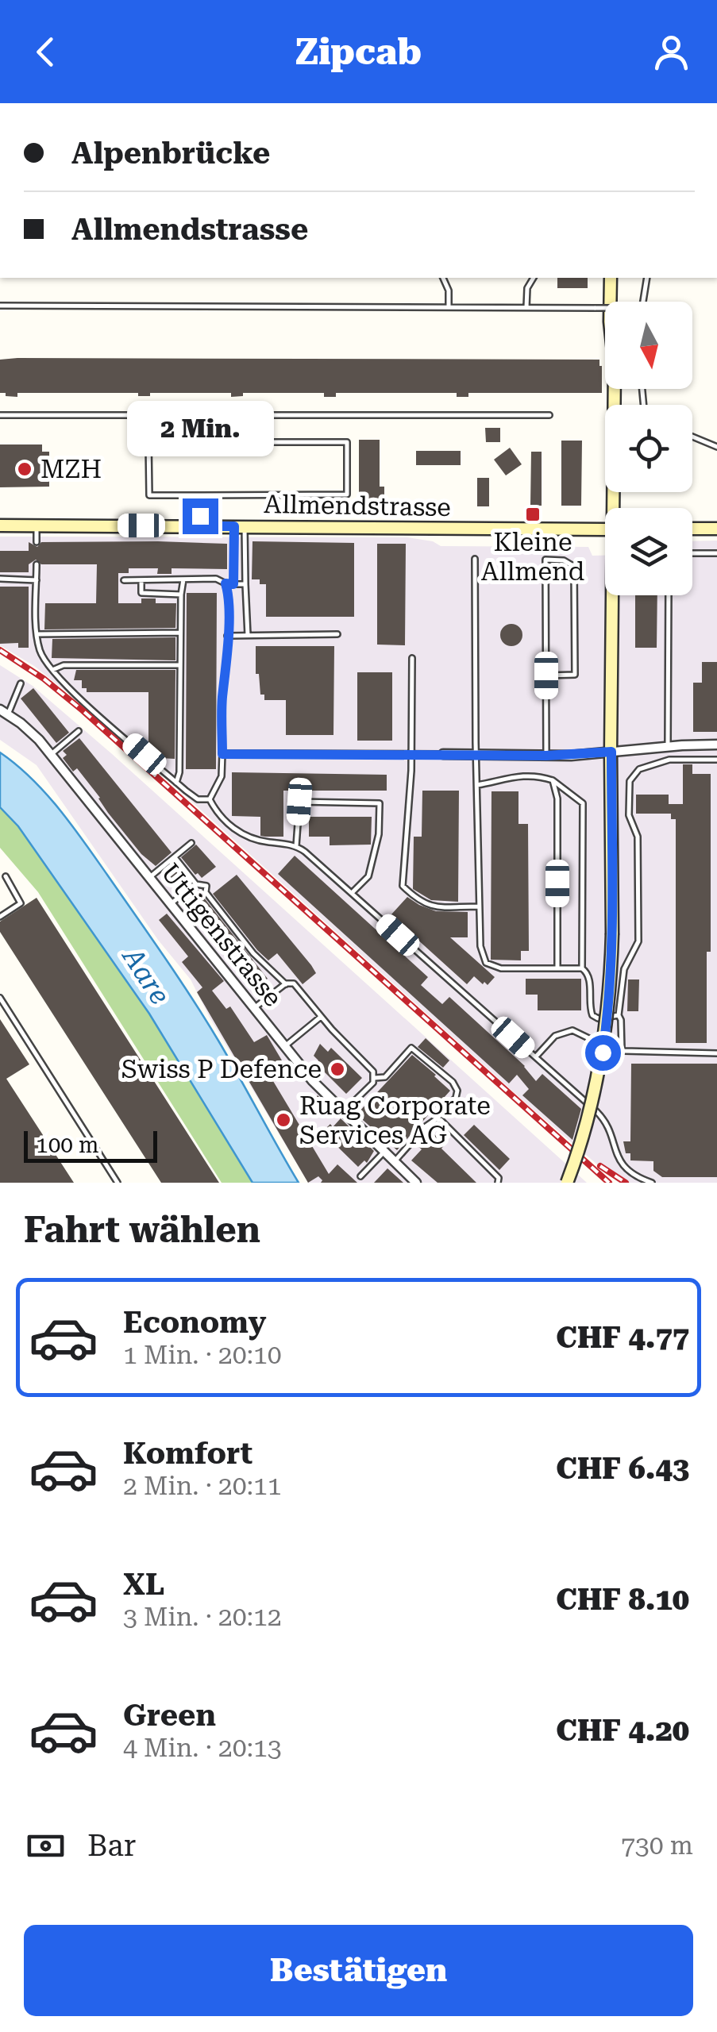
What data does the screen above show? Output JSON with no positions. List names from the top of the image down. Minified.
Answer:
{"streets":{"main road":["Allmendstrasse"],"street":["Uttigenstrasse"]},"water":["Aare"],"places":{"other":["MZH","Swiss P Defence","Ruag Corporate Services AG"],"transit":["Kleine Allmend"]},"scale_bar":"100 m","north":"bottom","page":{"header":"Zipcab","banner":["Alpenbrücke","Allmendstrasse"],"bubble":"2 Min.","scale":"100 m","heading":"Fahrt wählen","list":[{"name":"Economy","note":"1 Min. · 20:10","value":"CHF 4.77"},{"name":"Komfort","note":"2 Min. · 20:11","value":"CHF 6.43"},{"name":"XL","note":"3 Min. · 20:12","value":"CHF 8.10"},{"name":"Green","note":"4 Min. · 20:13","value":"CHF 4.20"}],"pay":["Bar","730 m"],"buttons":"Bestätigen"}}
